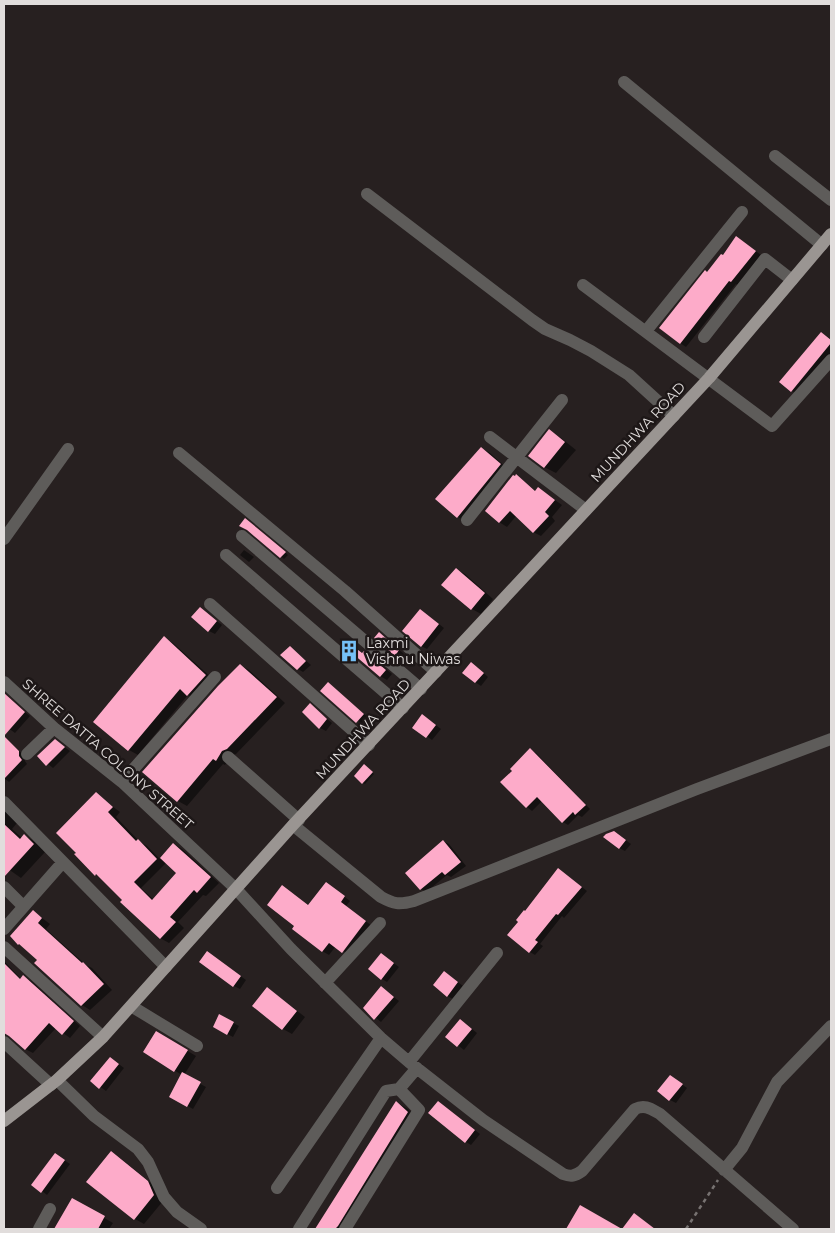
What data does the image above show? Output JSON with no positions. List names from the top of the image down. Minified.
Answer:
{"streets":{"main road":["MUNDHWA ROAD"],"street":["SHREE DATTA COLONY STREET"]},"crossings":[["MUNDHWA ROAD","SHREE DATTA COLONY STREET"]],"places":{"building":["Laxmi Vishnu Niwas"]}}
